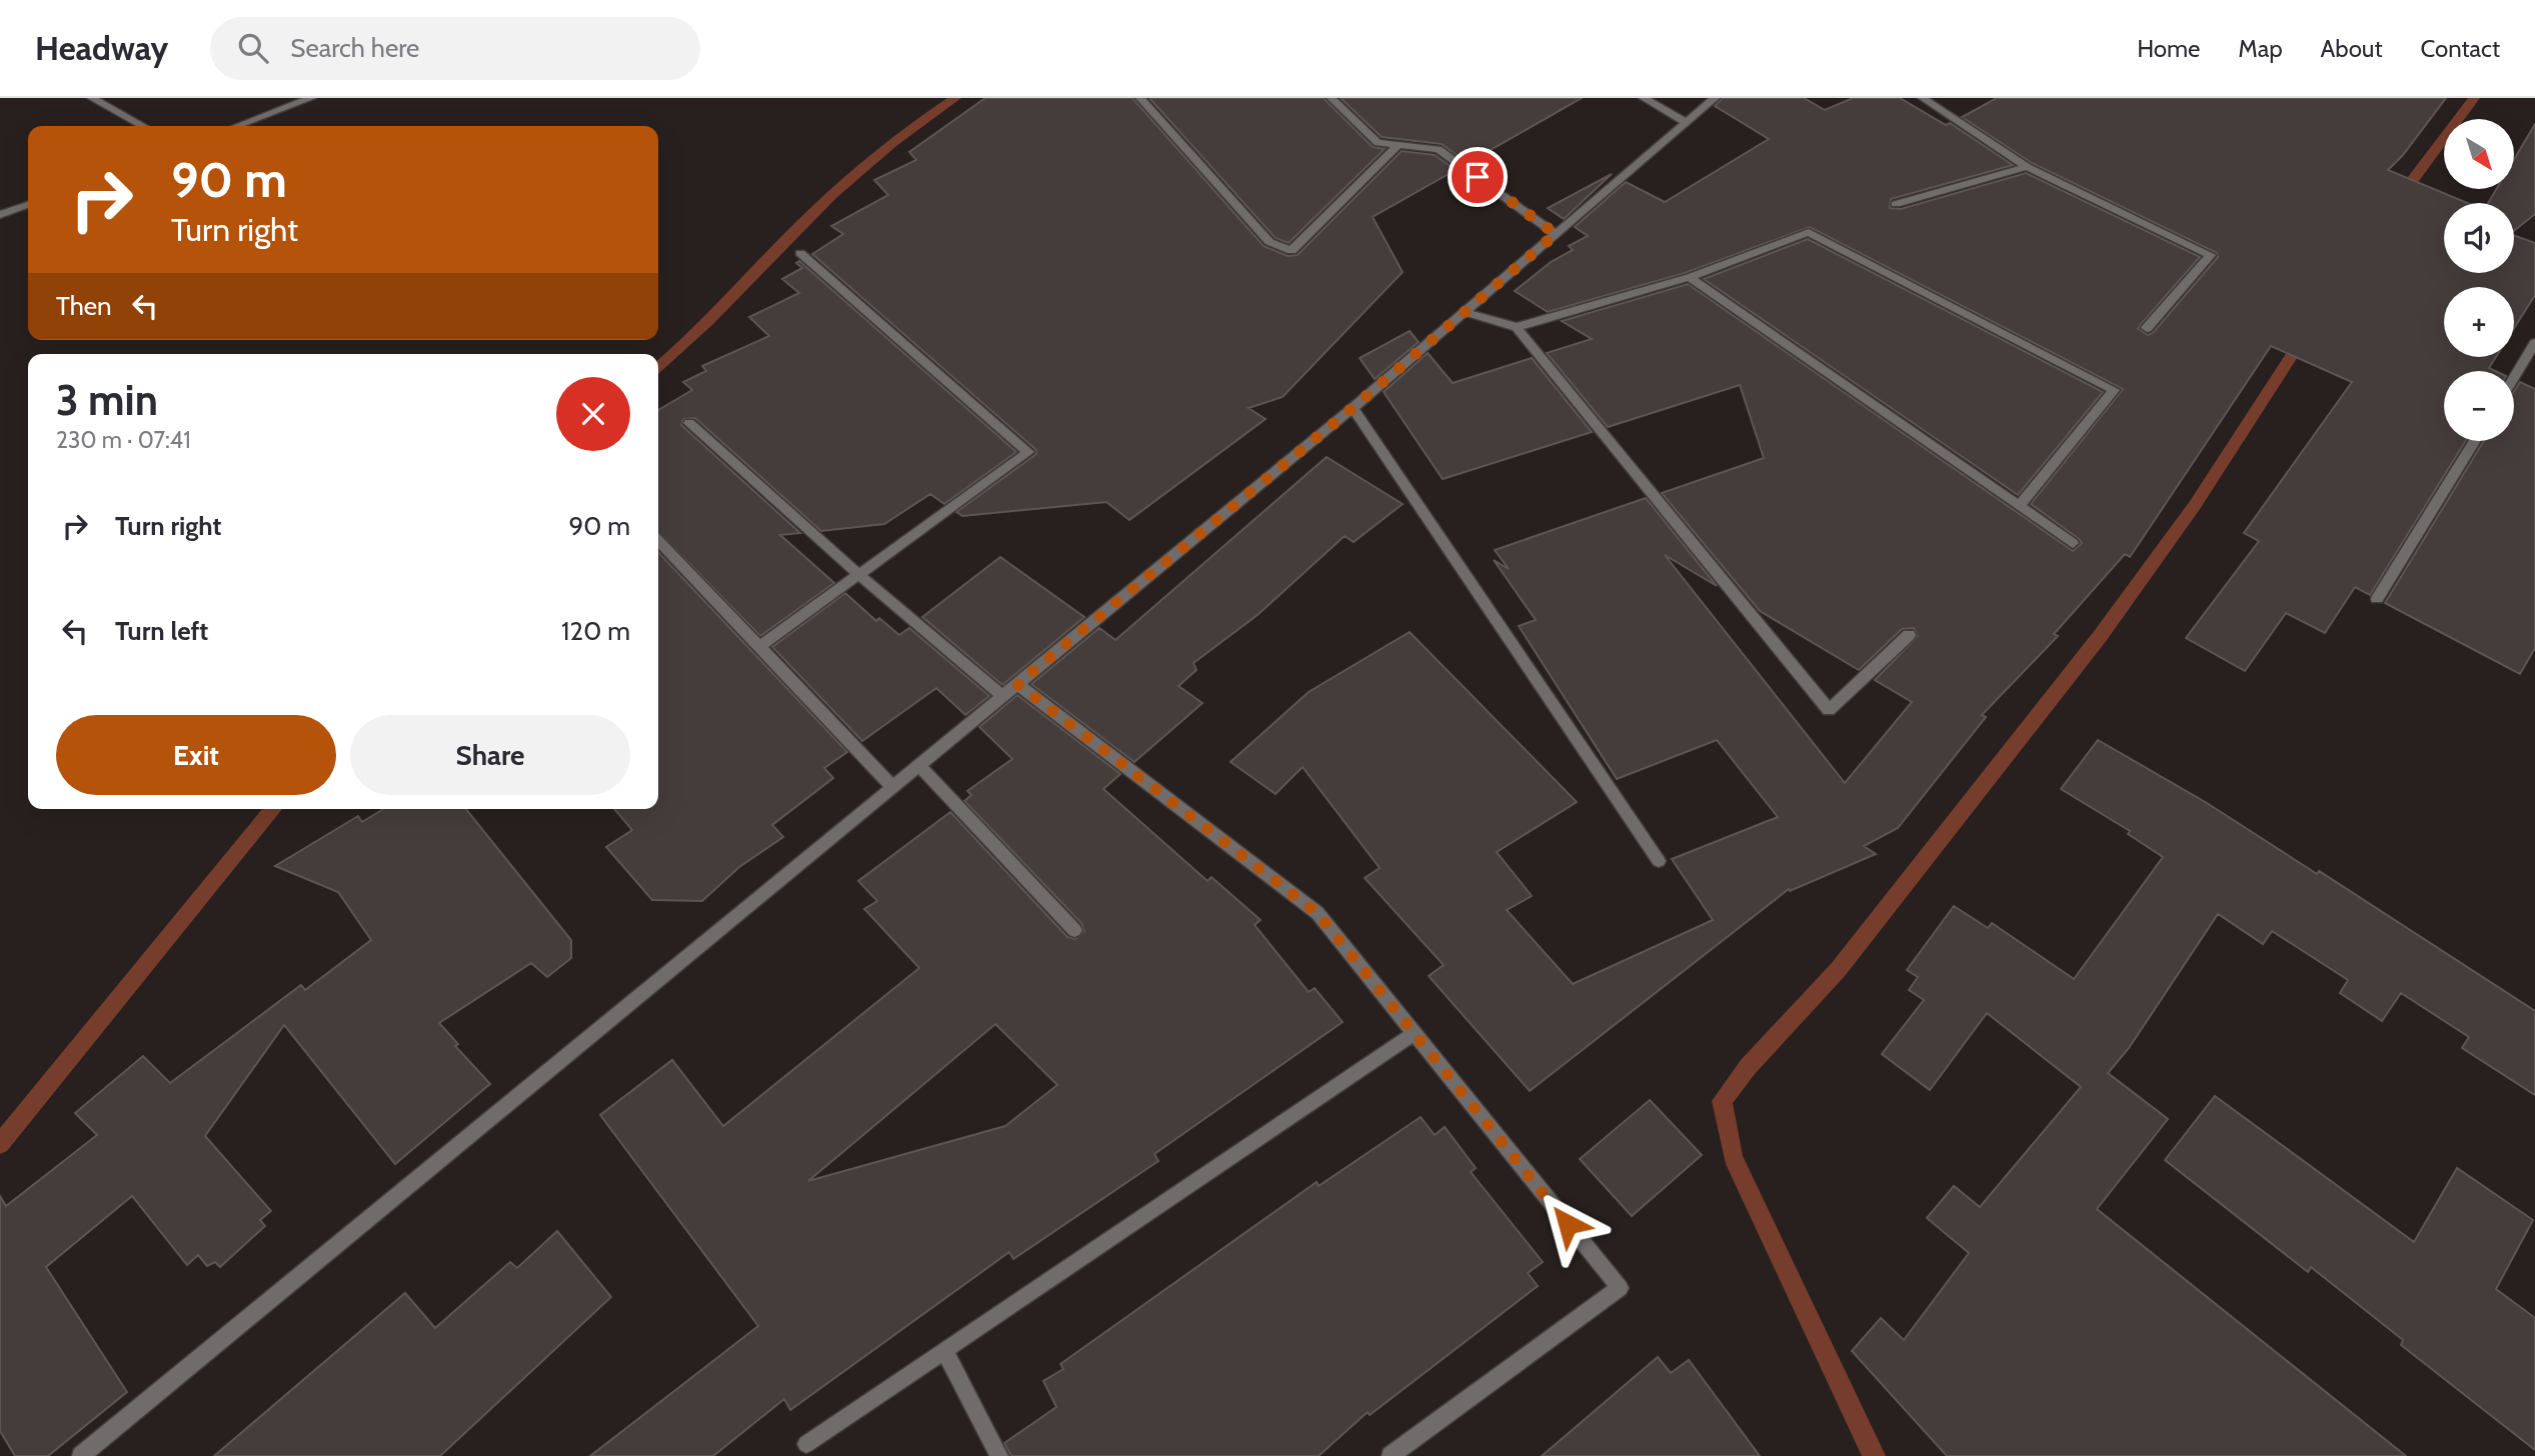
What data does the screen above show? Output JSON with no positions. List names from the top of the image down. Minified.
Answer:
{"north":"bottom right","page":{"header":"Headway","search":"Search here","nav":["Home","Map","About","Contact"],"map_buttons":["+","−"],"turn":["90 m","Turn right"],"then":"Then","heading":["3 min","230 m · 07:41"],"list":[{"name":"Turn right","value":"90 m"},{"name":"Turn left","value":"120 m"}],"buttons":["Exit","Share"]}}
